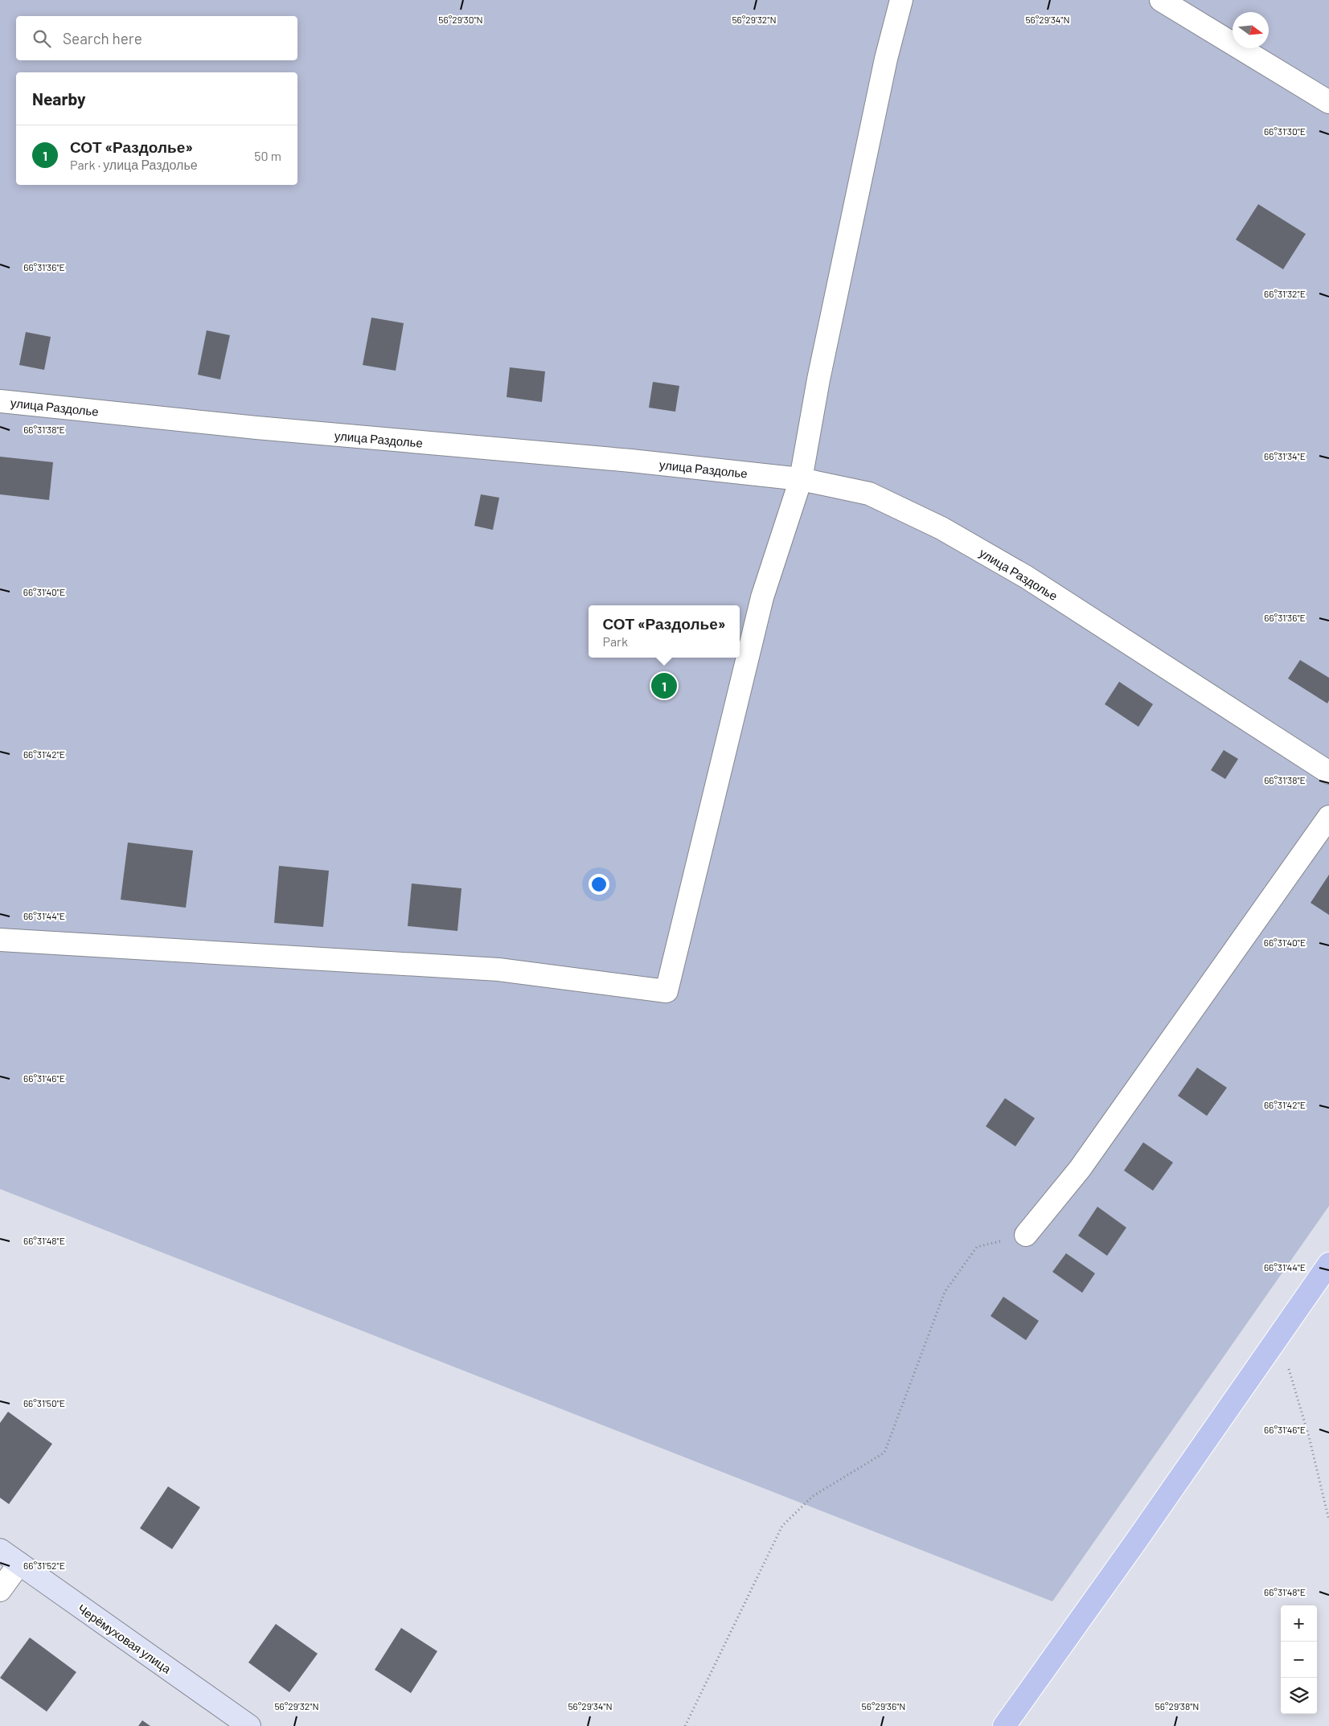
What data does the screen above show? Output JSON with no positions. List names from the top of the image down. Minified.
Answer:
{"streets":{"street":["улица Раздолье","Черёмуховая улица"]},"north":"right","page":{"search":"Search here","heading":"Nearby","list":[{"mark":"1","name":"СОТ «Раздолье»","note":"Park · улица Раздолье","value":"50 m"}],"popup":["СОТ «Раздолье»","Park"],"pins":"1","map_buttons":["+","−"]},"coordinates":["56°29'30\"N","56°29'32\"N","56°29'34\"N","66°31'30\"E","66°31'36\"E","66°31'32\"E","66°31'38\"E","66°31'34\"E","66°31'40\"E","66°31'42\"E","66°31'44\"E","66°31'46\"E","66°31'48\"E","66°31'50\"E","66°31'52\"E","56°29'36\"N","56°29'38\"N"]}
